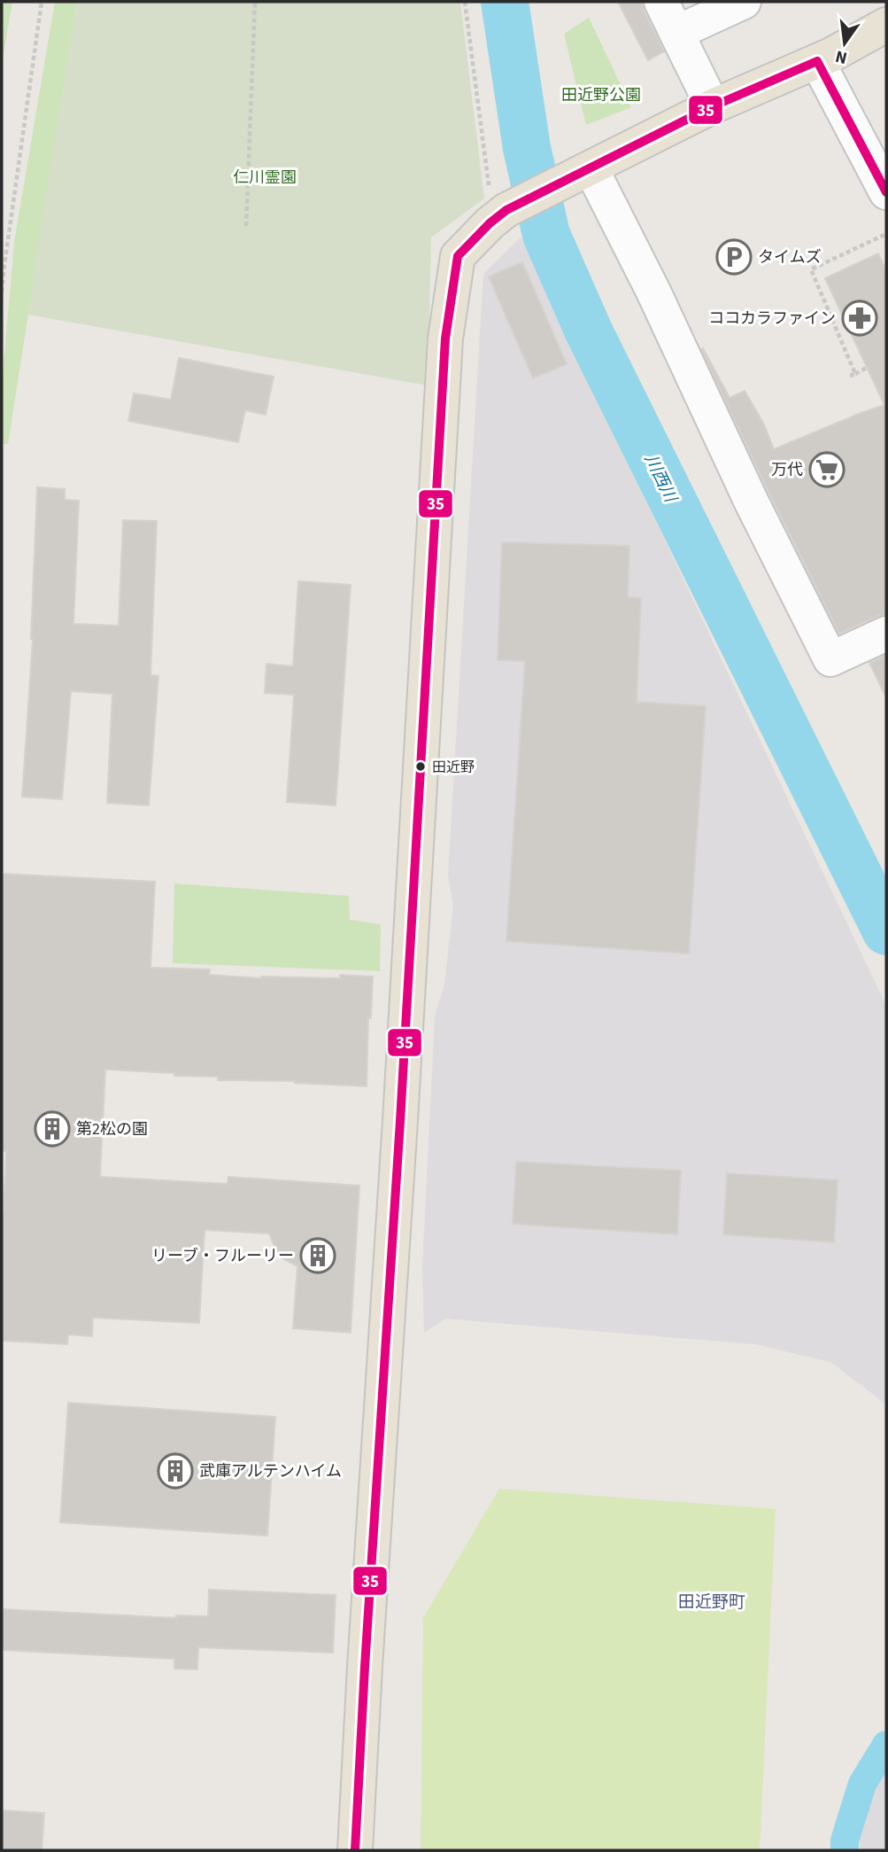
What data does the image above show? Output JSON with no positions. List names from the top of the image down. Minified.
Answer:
{"districts":["田近野町"],"water":["川西川"],"parks":["田近野公園","仁川霊園"],"places":{"parking":["タイムズ"],"pharmacy":["ココカラファイン"],"supermarket":["万代"],"other":["田近野"],"building":["第2松の園","リーブ・フルーリー","武庫アルテンハイム"]},"lines":["transit line 35"],"north":"bottom"}
